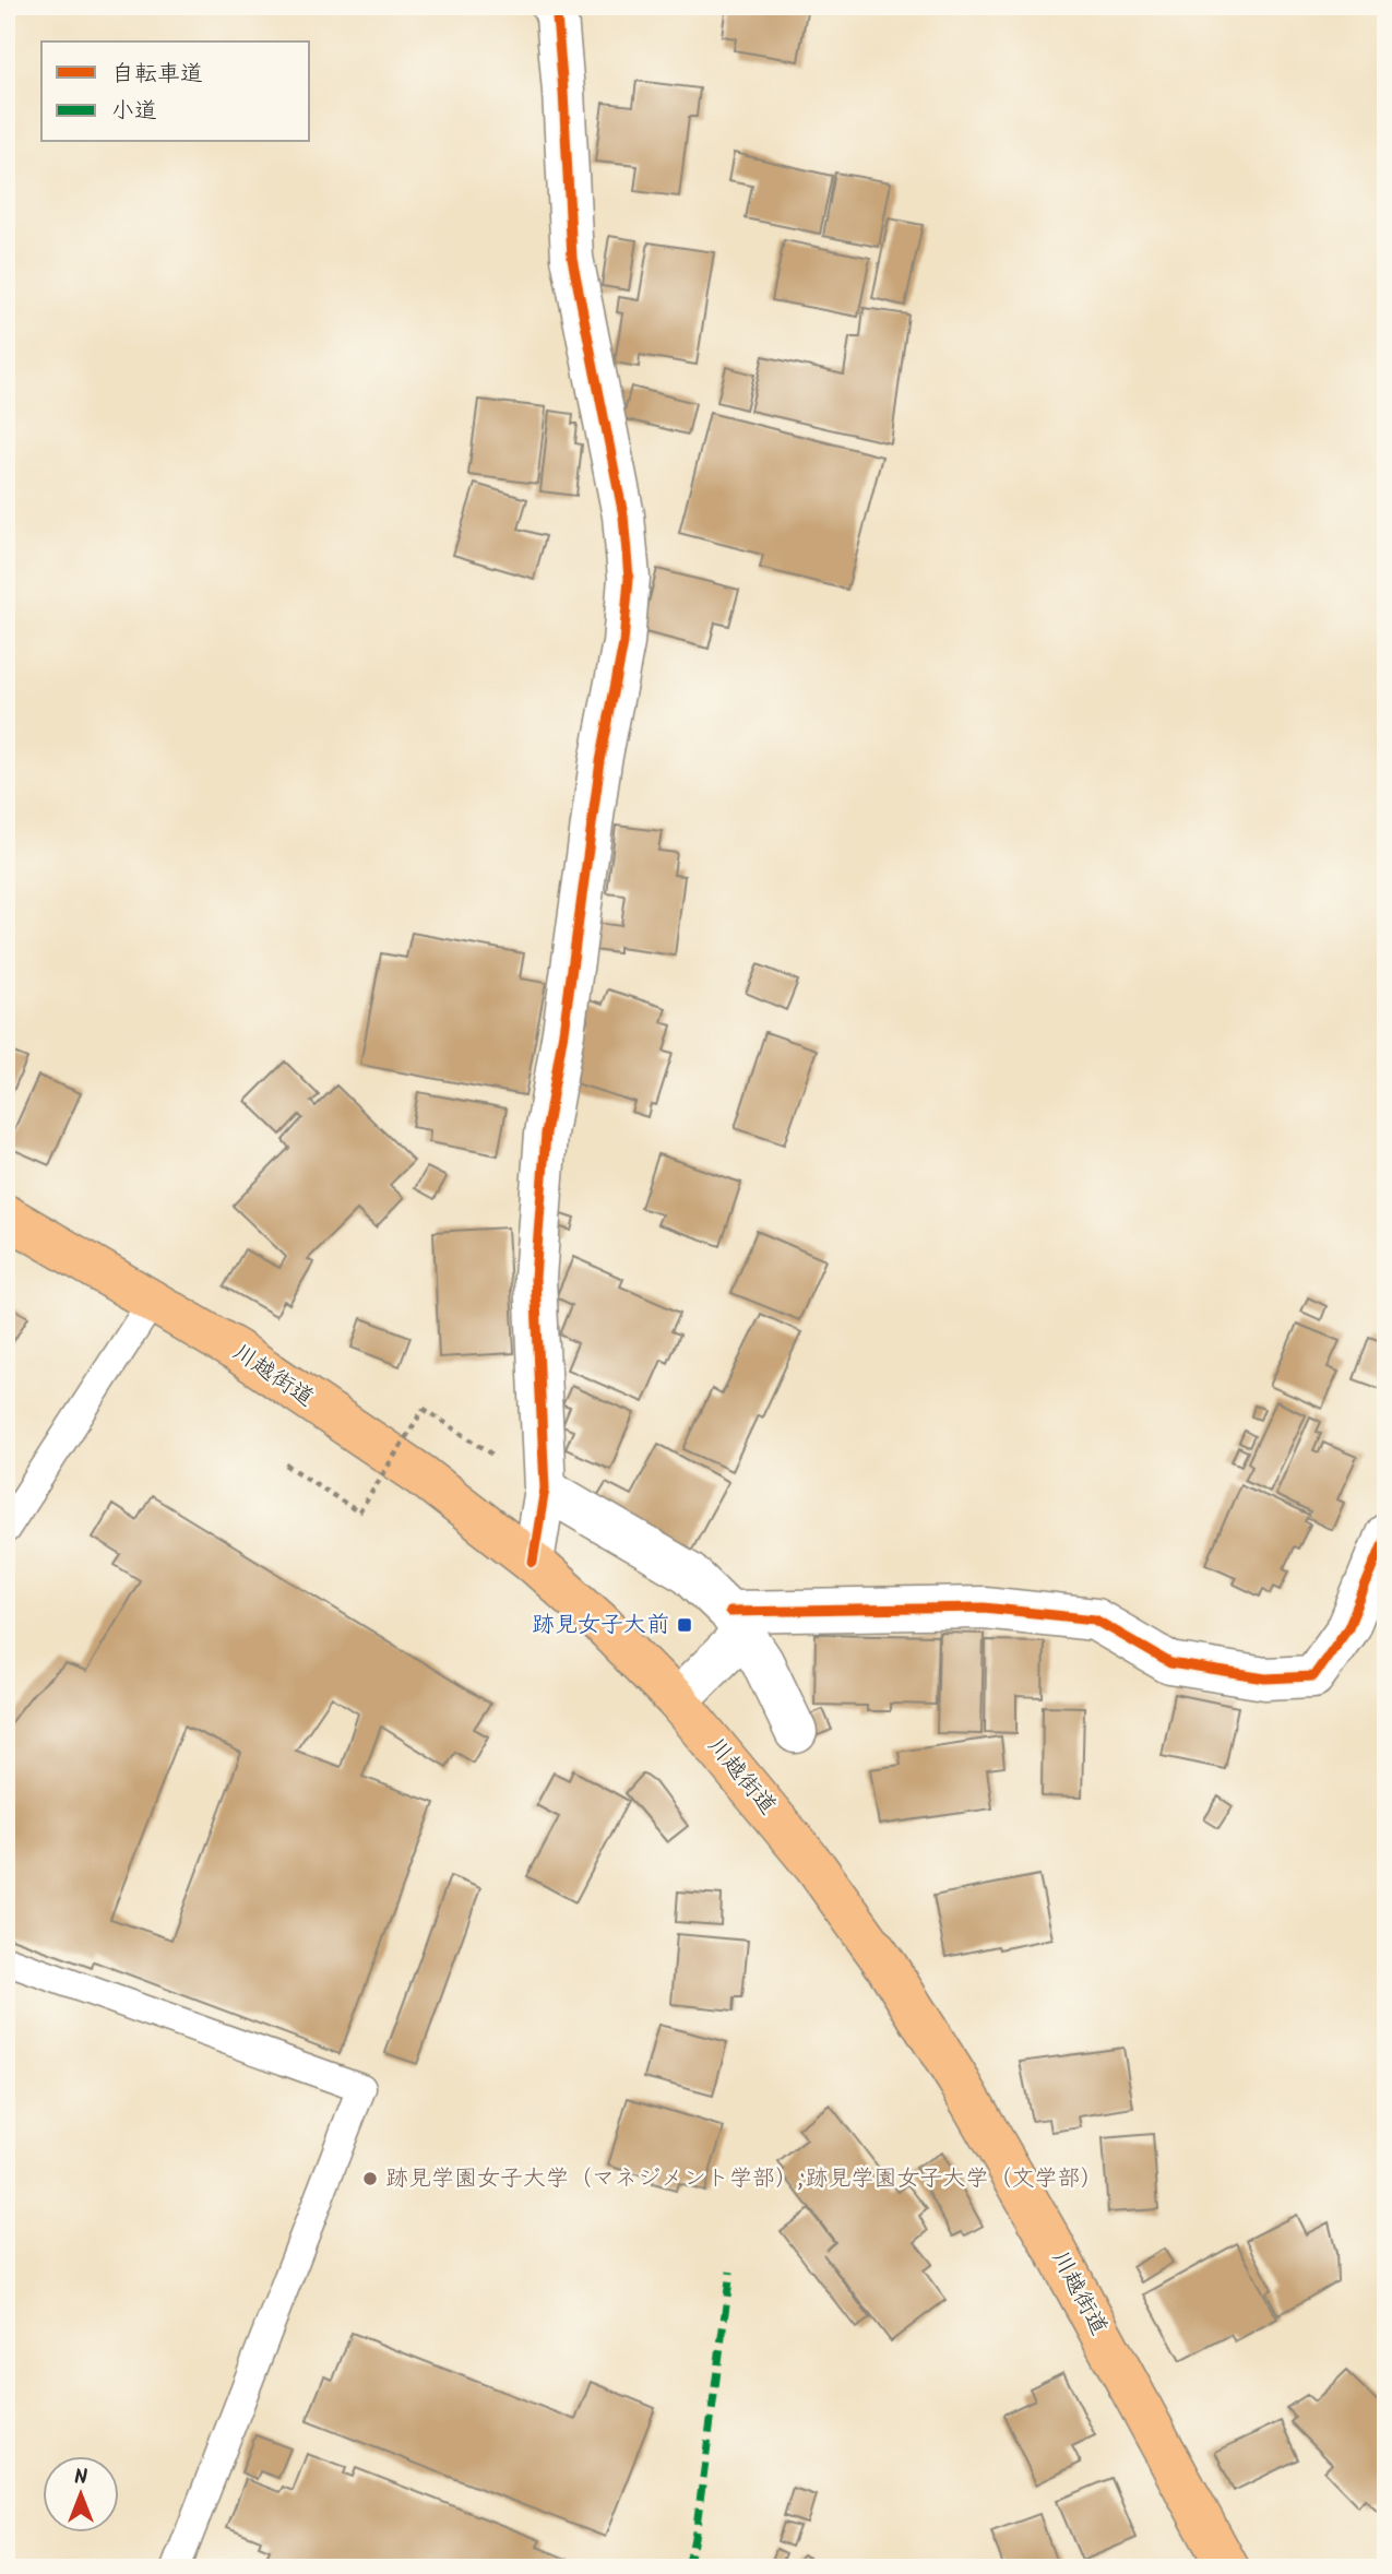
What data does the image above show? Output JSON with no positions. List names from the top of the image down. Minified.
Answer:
{"streets":{"highway":["川越街道"]},"places":{"transit":["跡見女子大前"],"other":["跡見学園女子大学（マネジメント学部）;跡見学園女子大学（文学部）"]},"legend":["自転車道","小道"],"north":"top"}
